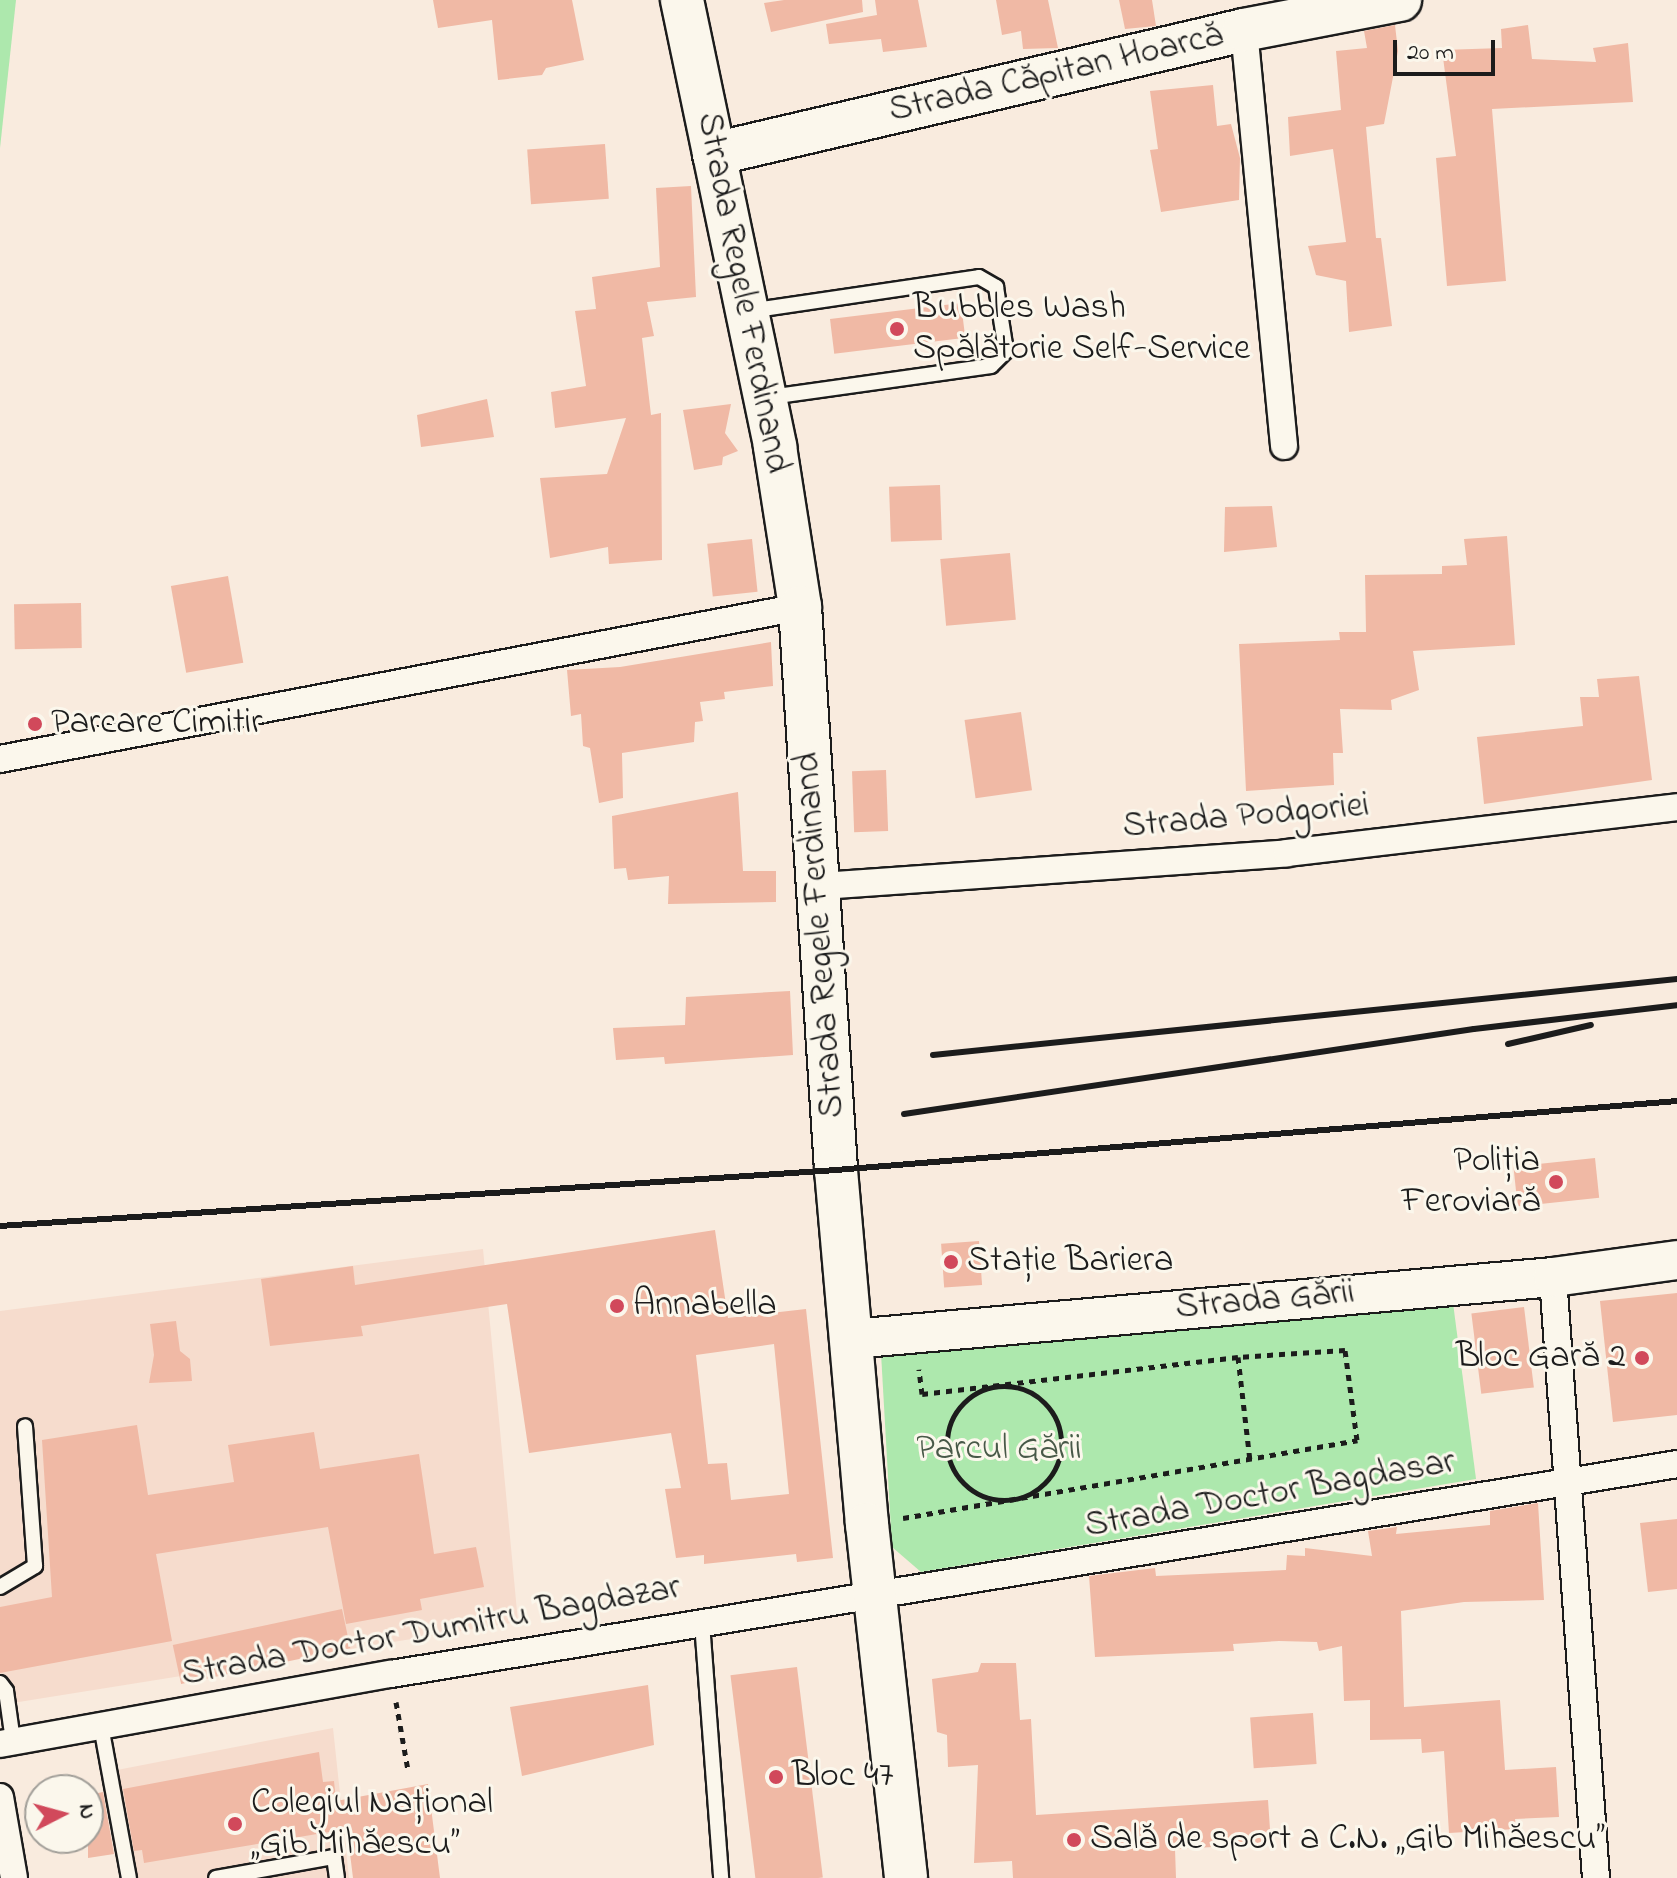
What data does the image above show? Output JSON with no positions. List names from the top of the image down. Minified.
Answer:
{"streets":{"main road":["Strada Căpitan Hoarcă","Strada Regele Ferdinand"],"street":["Strada Podgoriei","Strada Gării","Strada Doctor Bagdasar","Strada Doctor Dumitru Bagdazar"]},"crossings":[["Strada Căpitan Hoarcă","Strada Regele Ferdinand"],["Strada Regele Ferdinand","Strada Podgoriei"],["Strada Regele Ferdinand","Strada Gării"],["Strada Regele Ferdinand","Strada Doctor Bagdasar"],["Strada Regele Ferdinand","Strada Doctor Dumitru Bagdazar"],["Strada Doctor Bagdasar","Strada Doctor Dumitru Bagdazar"]],"parks":["Parcul Gării"],"places":["Bubbles Wash Spălătorie Self-Service","Parcare Cimitir","Poliția Feroviară","Stație Bariera","Annabella","Bloc Gară 2","Bloc 47","Colegiul Național „Gib Mihăescu”","Sală de sport a C.N. „Gib Mihăescu”"],"scale_bar":"20 m","north":"right"}
